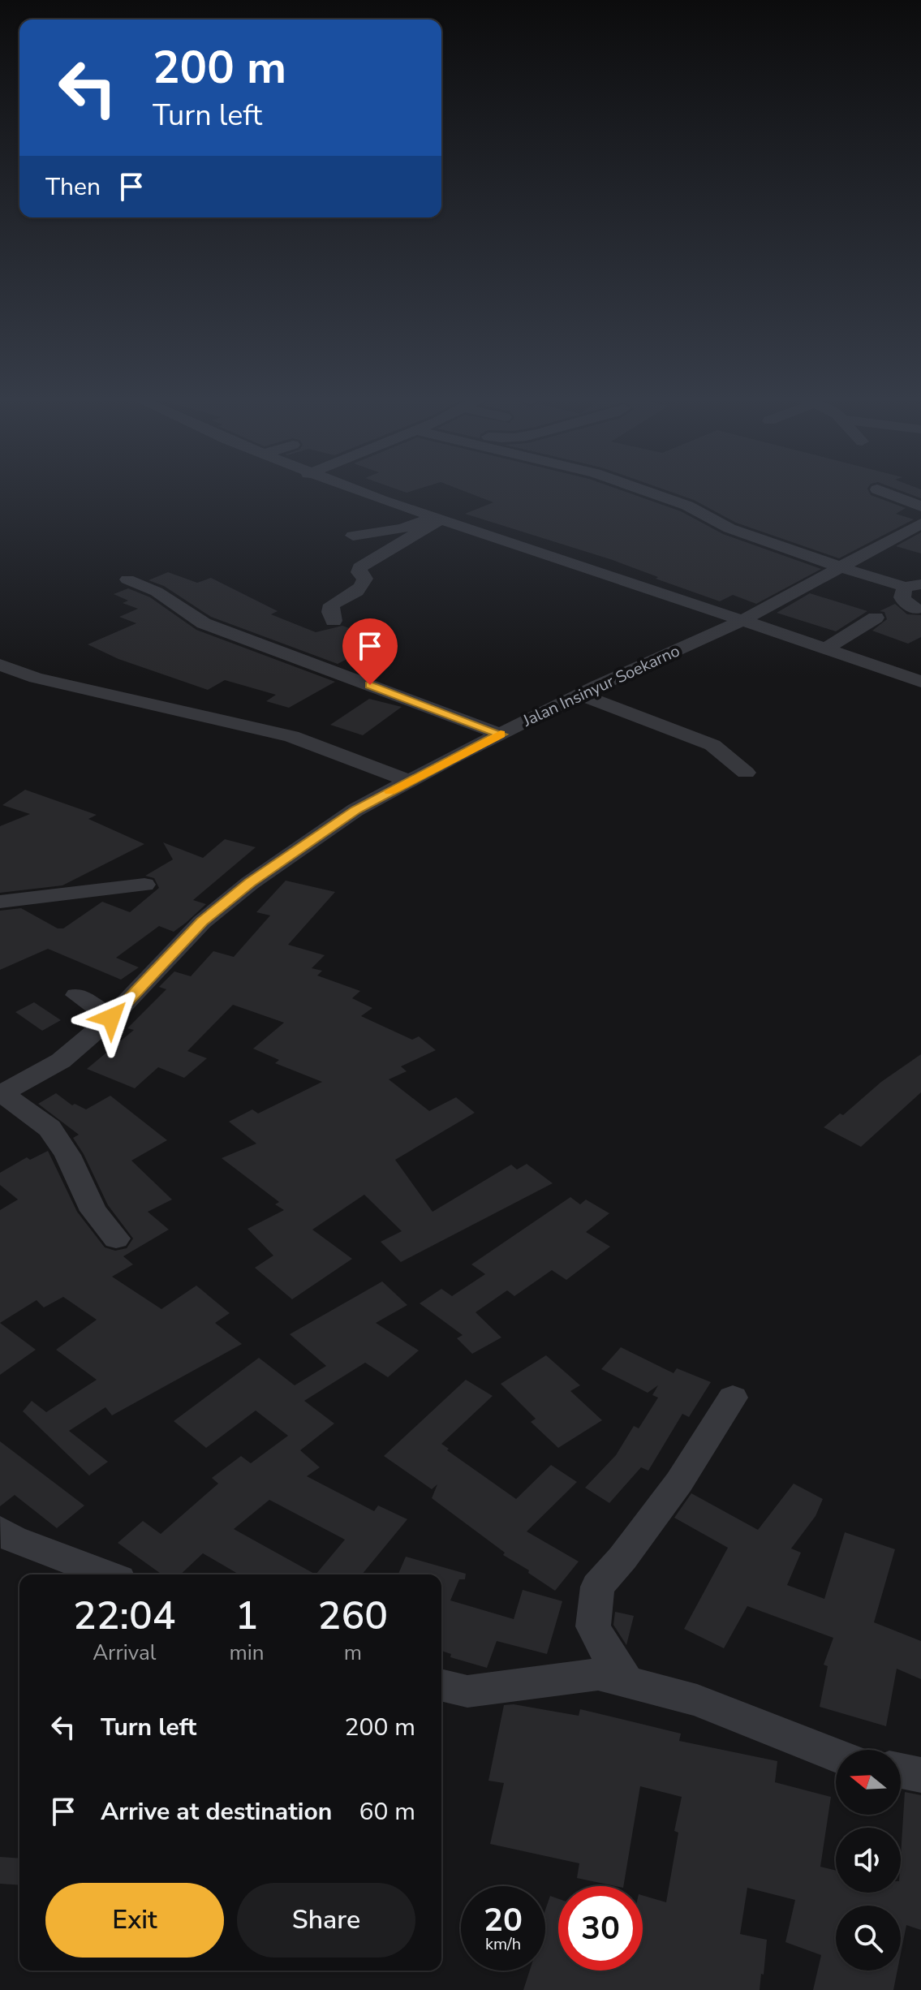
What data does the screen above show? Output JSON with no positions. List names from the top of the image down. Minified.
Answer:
{"streets":{"street":["Jalan Insinyur Soekarno"]},"north":"left","page":{"turn":["200 m","Turn left"],"then":"Then","eta":["22:04","Arrival","1","min","260","m"],"list":[{"name":"Turn left","value":"200 m"},{"name":"Arrive at destination","value":"60 m"}],"buttons":["Exit","Share"],"speed":"20 km/h","limit":"30"}}
